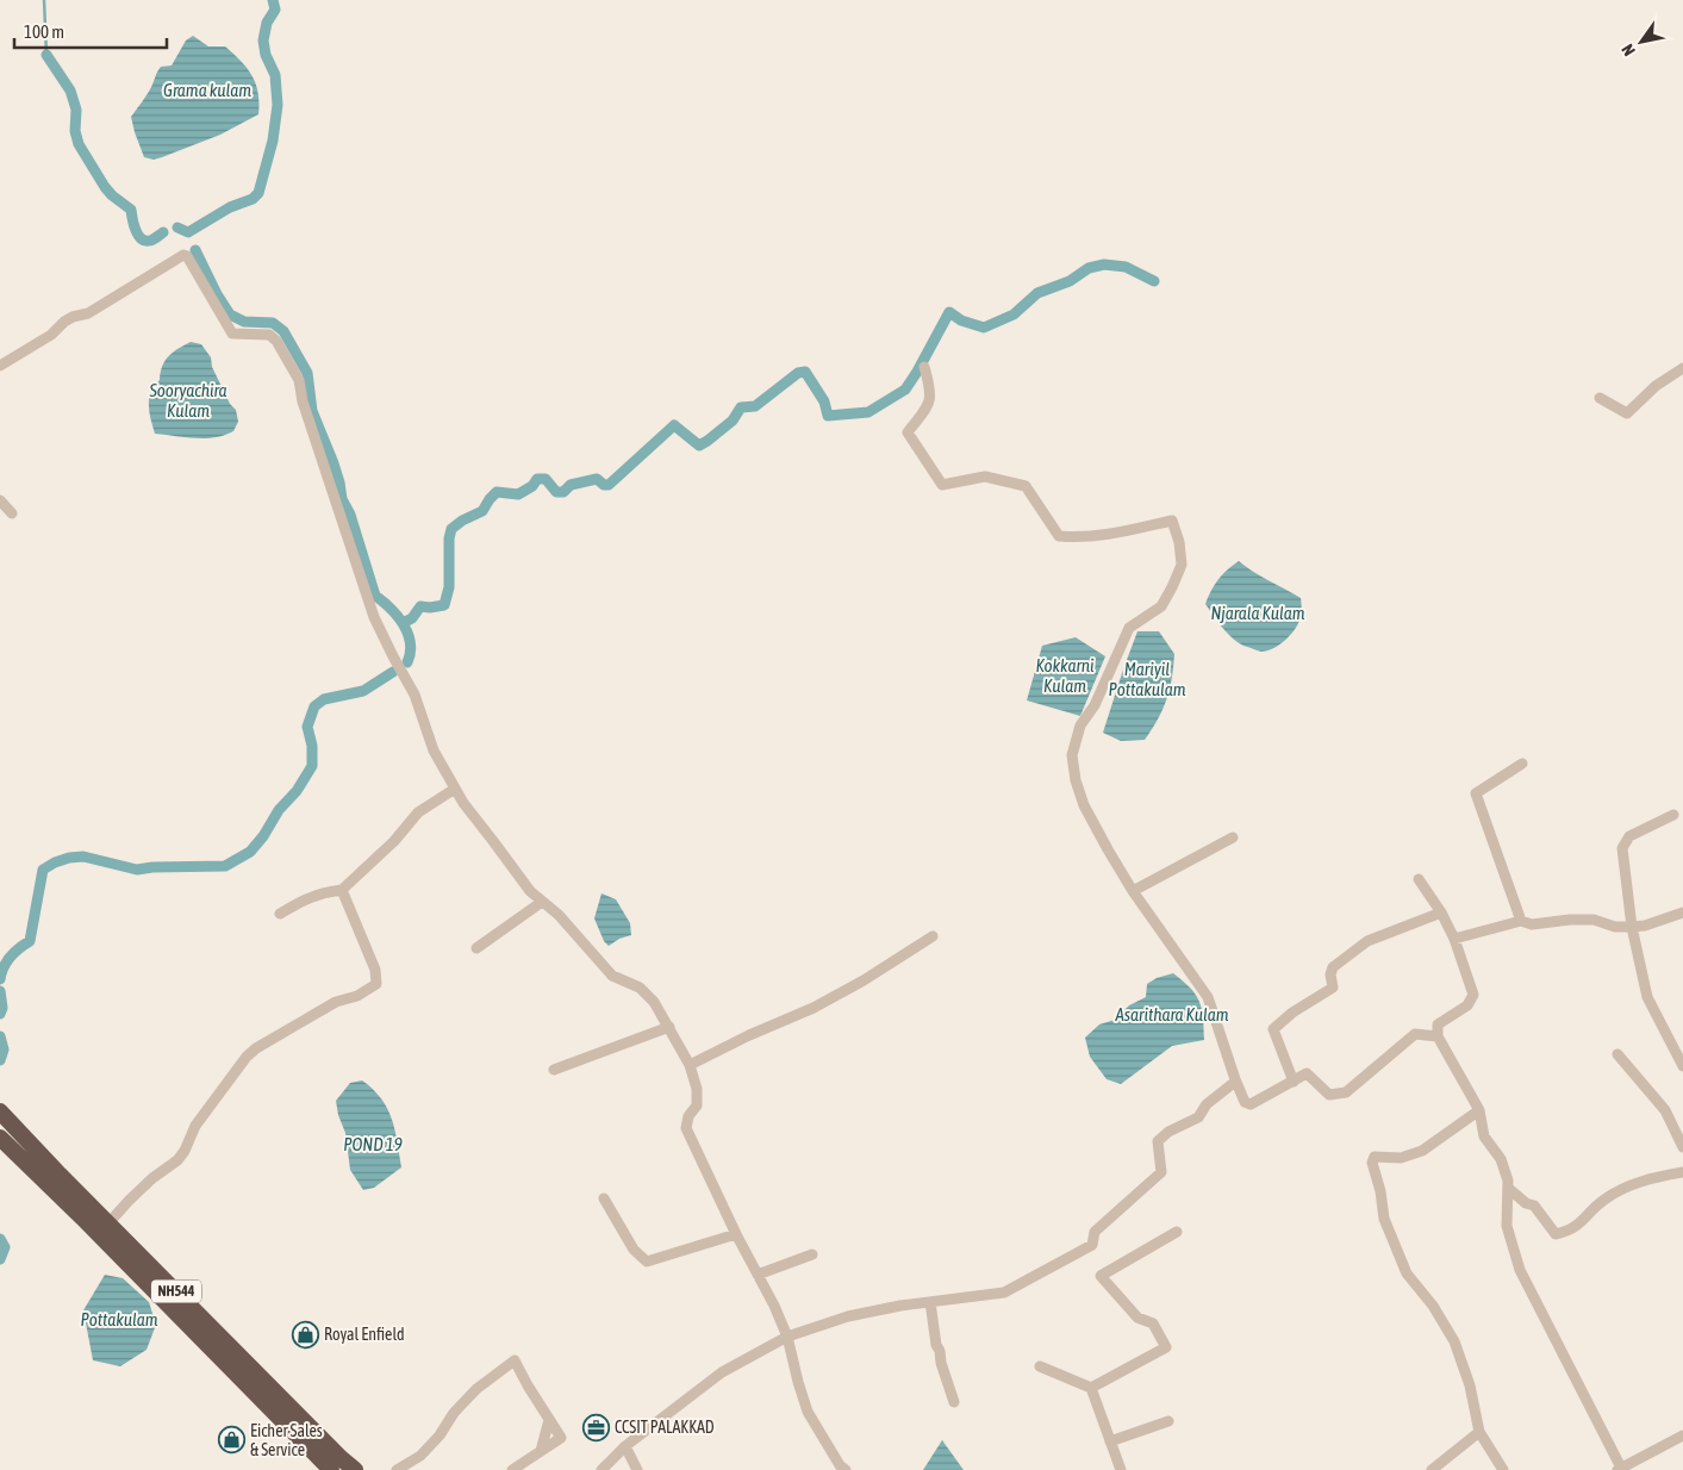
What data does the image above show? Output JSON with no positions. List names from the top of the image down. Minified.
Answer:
{"streets":{"highway":["NH544"]},"water":["Grama kulam","Sooryachira Kulam","Njarala Kulam","Kokkarni Kulam","Mariyil Pottakulam","Asarithara Kulam","POND 19","Pottakulam"],"places":{"shop":["Royal Enfield","Eicher Sales & Service"],"office":["CCSIT PALAKKAD"]},"scale_bar":"100 m","north":"bottom left"}
